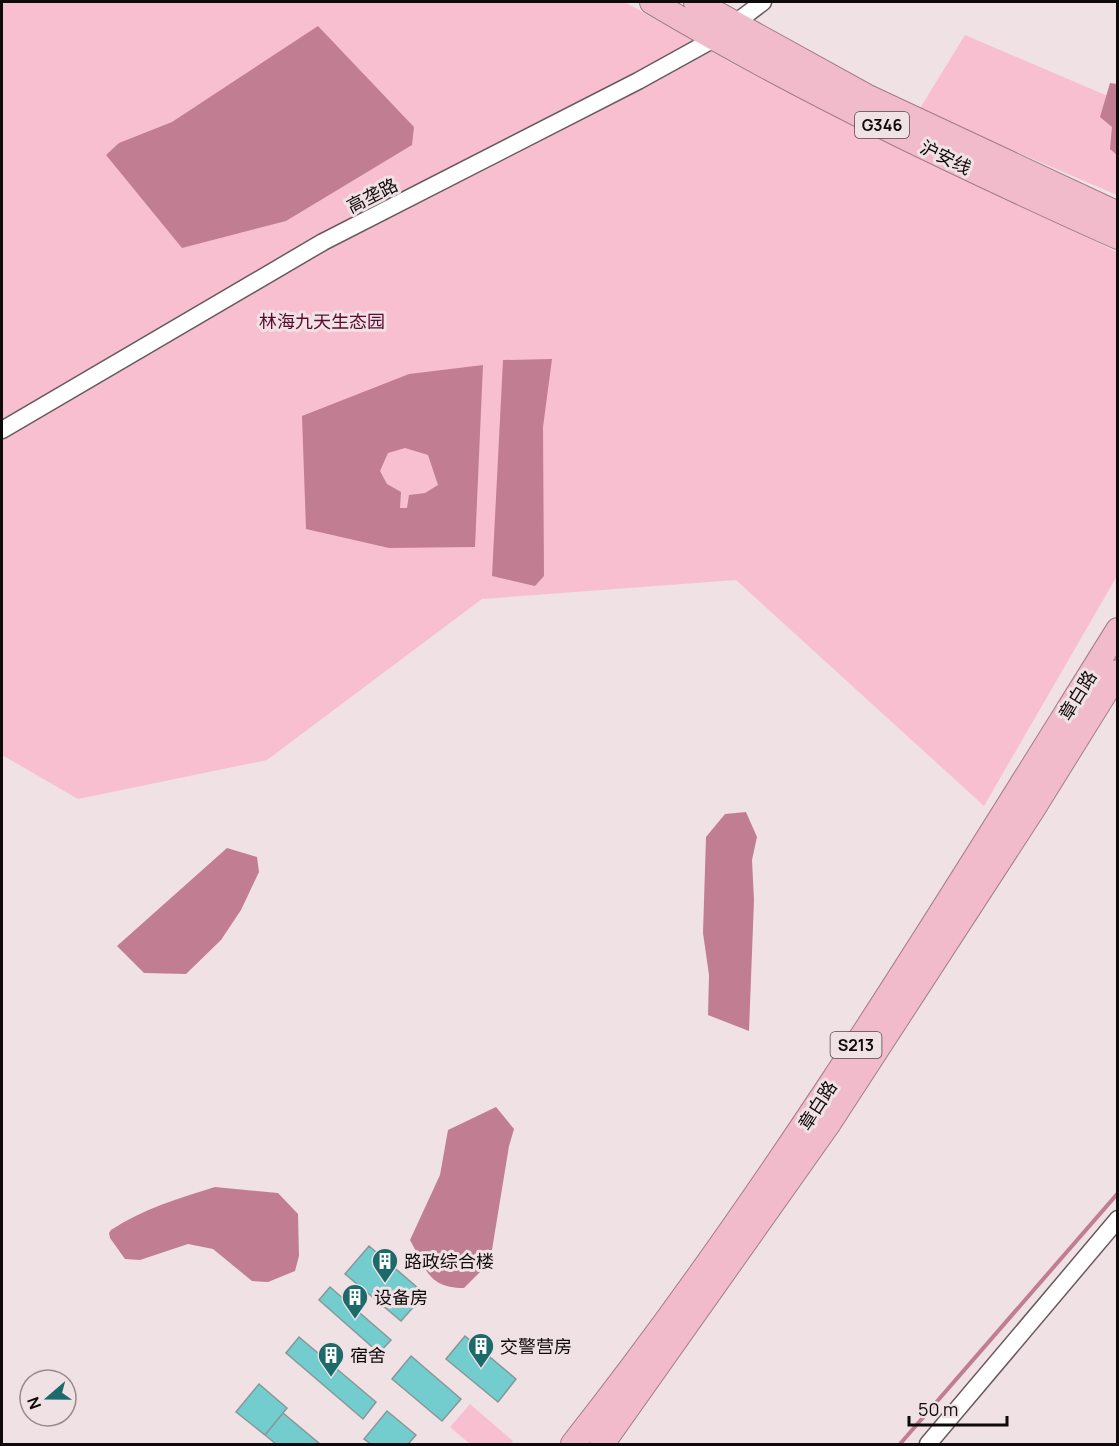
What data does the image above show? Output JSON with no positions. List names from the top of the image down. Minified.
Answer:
{"streets":{"highway":["G346","沪安线","章白路","S213"],"street":["高垄路"]},"crossings":[["沪安线","高垄路"]],"parks":["林海九天生态园"],"places":{"building":["路政综合楼","设备房","交警营房","宿舍"]},"scale_bar":"50 m","north":"left"}
